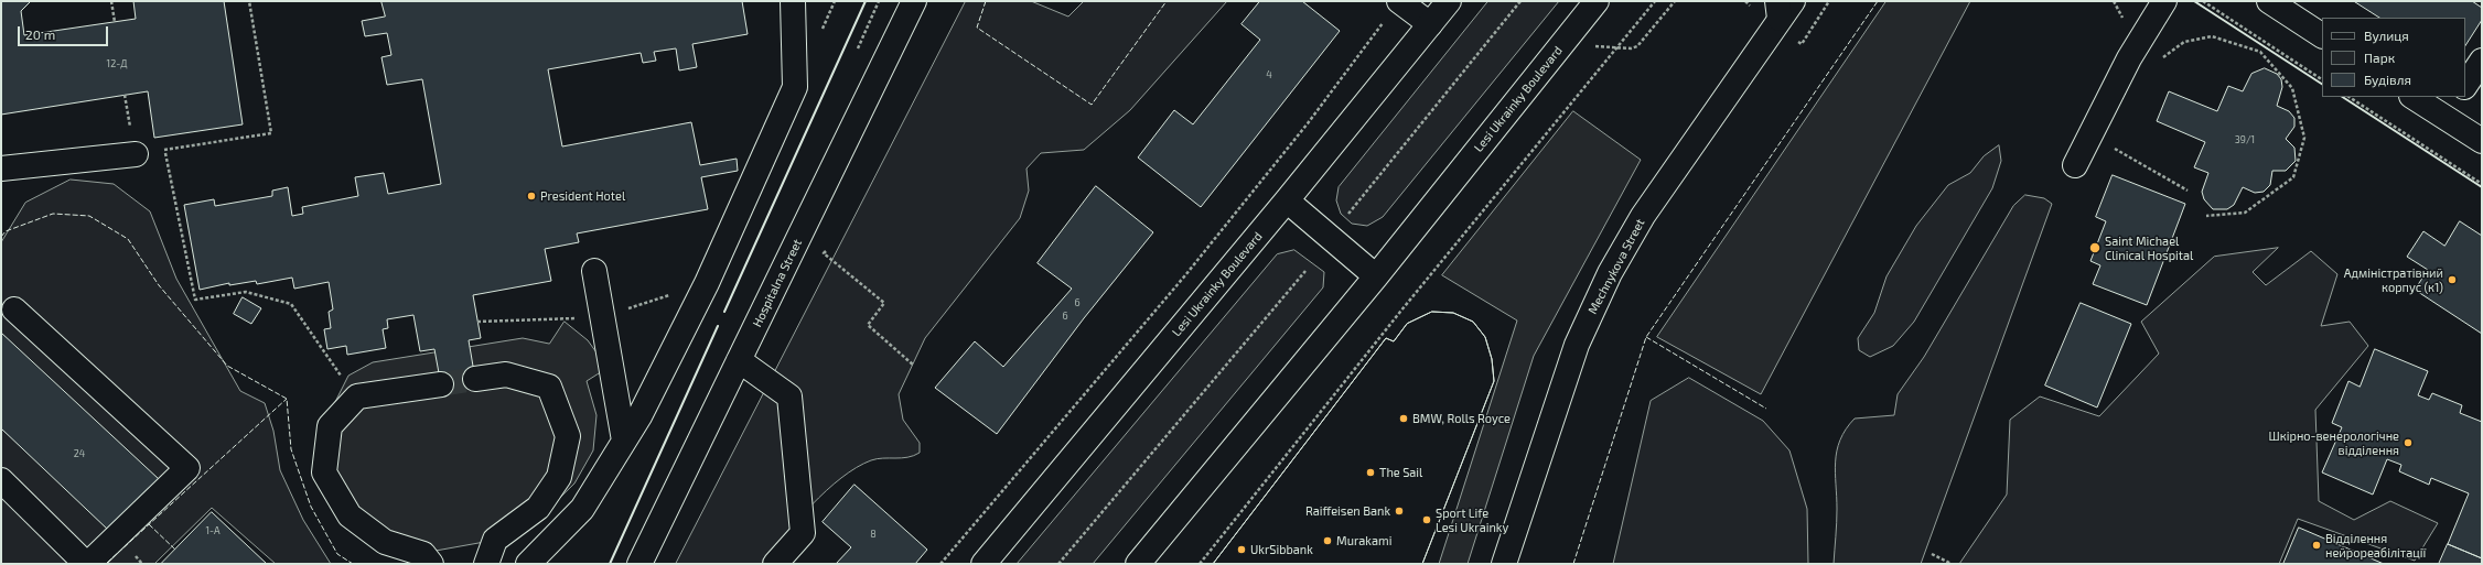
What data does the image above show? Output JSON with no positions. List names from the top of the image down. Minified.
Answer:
{"streets":{"main road":["Lesi Ukrainky Boulevard","Mechnykova Street","Hospitalna Street"]},"places":["President Hotel","Saint Michael Clinical Hospital","Адміністратівний корпус (к1)","BMW, Rolls Royce","Шкірно-венерологічне відділення","The Sail","Raiffeisen Bank","Sport Life Lesi Ukrainky","Murakami","Відділення нейрореабілітації","UkrSibbank"],"house_numbers":["12-Д","4","39/1","6","6","24","1-А","8"],"legend":["Вулиця","Парк","Будівля"],"scale_bar":"20 m"}
